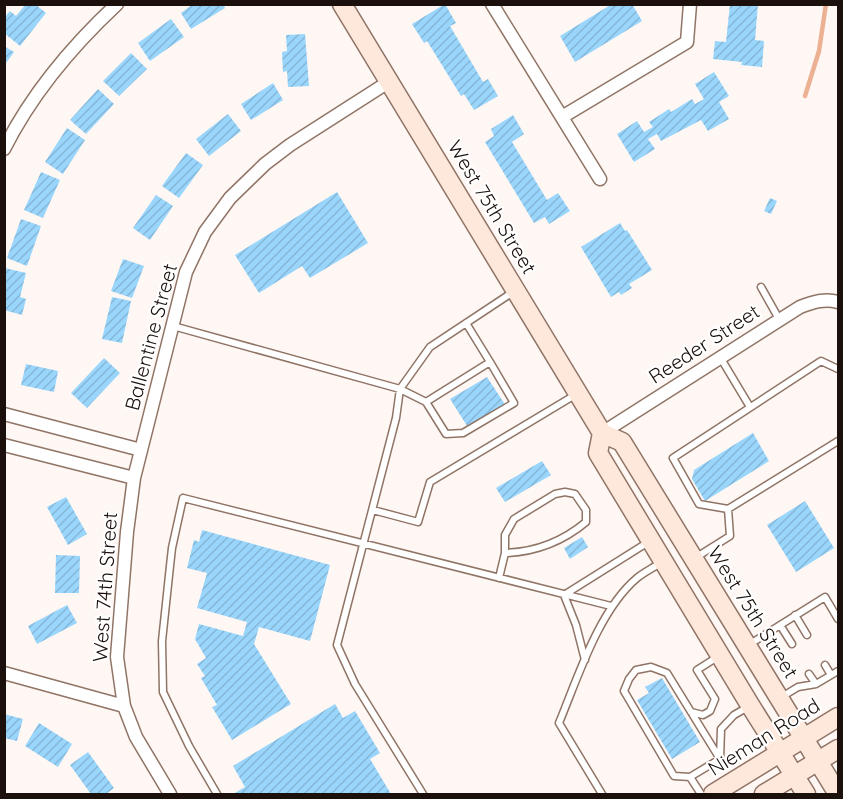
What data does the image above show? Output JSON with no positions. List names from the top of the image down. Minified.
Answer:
{"streets":{"main road":["West 75th Street","Nieman Road"],"street":["Ballentine Street","Reeder Street","West 74th Street"]},"crossings":[["West 75th Street","Ballentine Street"],["West 75th Street","Reeder Street"],["West 75th Street","Nieman Road"],["Ballentine Street","West 74th Street"]]}
